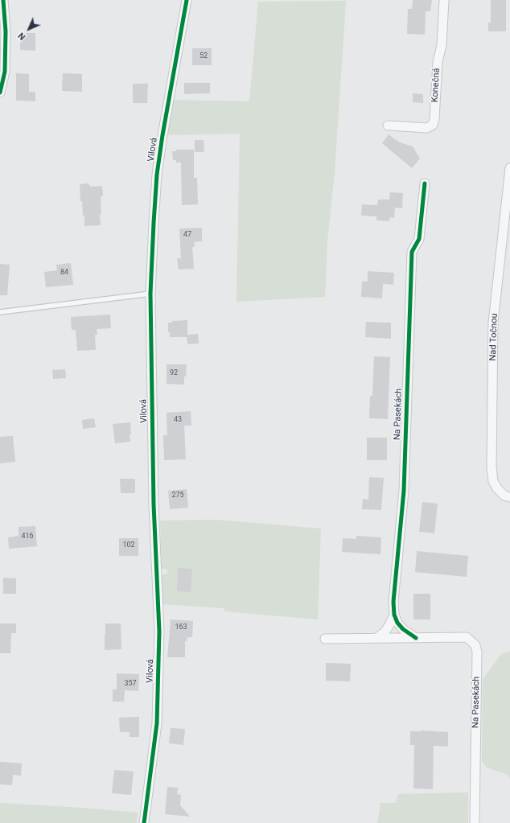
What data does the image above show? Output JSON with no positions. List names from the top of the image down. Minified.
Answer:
{"streets":{"street":["Konečná","Vilová","Nad Točnou","Na Pasekách"]},"house_numbers":["52","47","84","92","43","275","416","102","163","357"],"north":"bottom left"}
